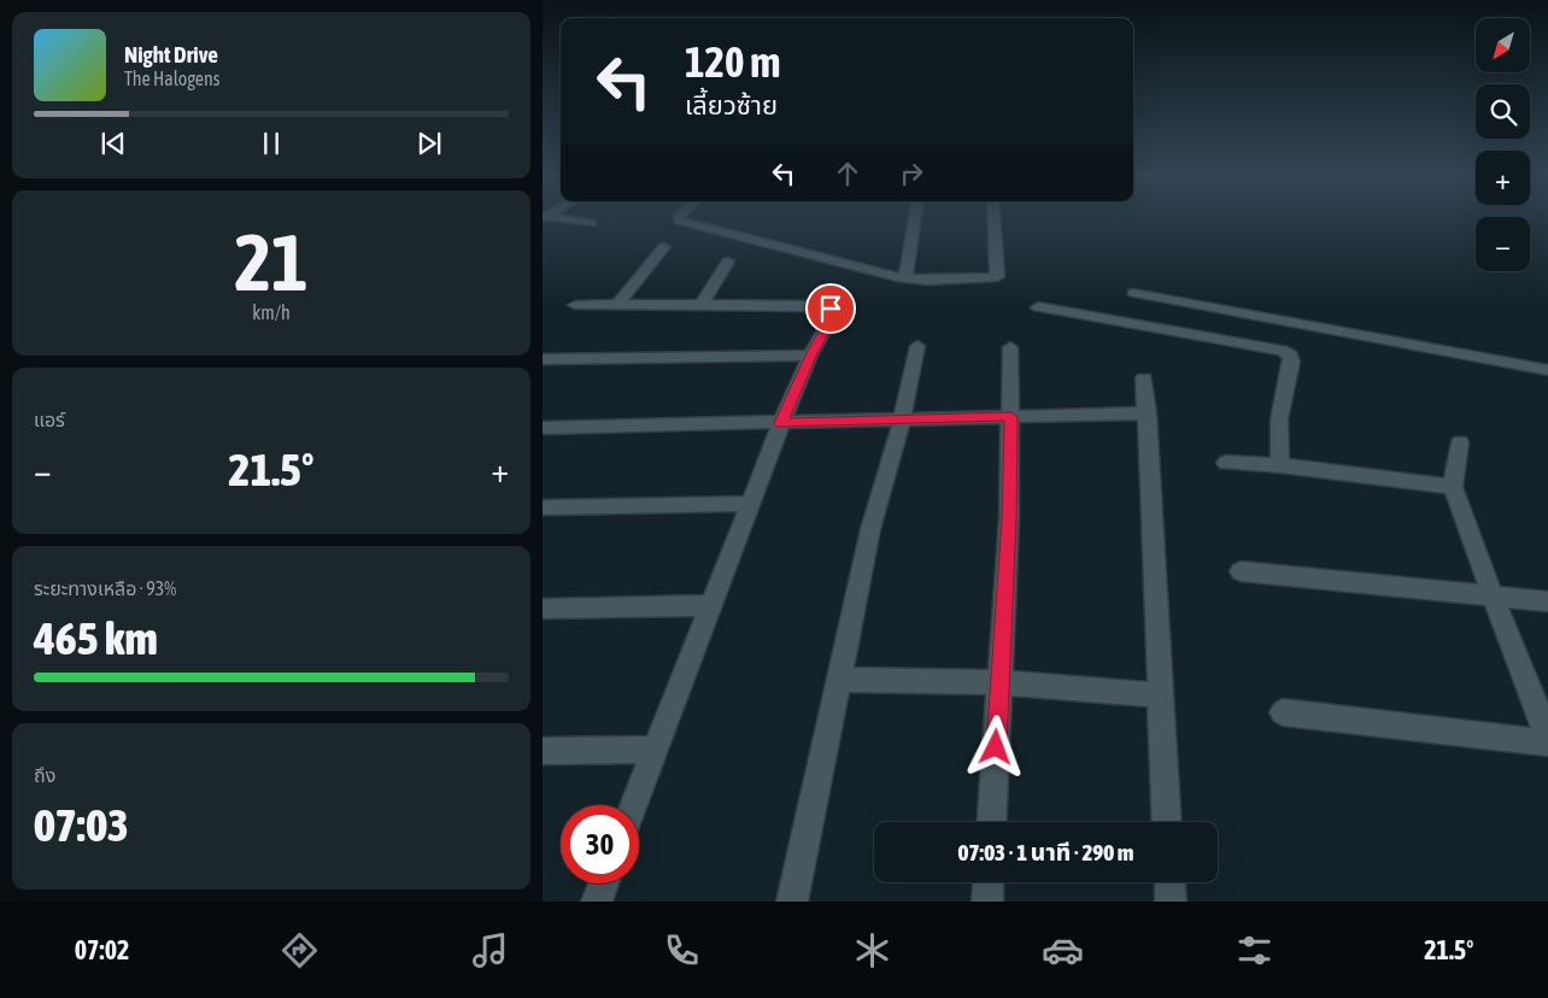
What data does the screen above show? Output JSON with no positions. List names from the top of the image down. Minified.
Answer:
{"north":"bottom left","page":{"map_buttons":["+","−"],"turn":["120 m","เลี้ยวซ้าย"],"song":["Night Drive","The Halogens"],"tile":[["21","km/h"],"แอร์",["ระยะทางเหลือ · 93%","465 km"],["ถึง","07:03"]],"heat":["−","21.5°","+"],"limit":"30","trip":"07:03 · 1 นาที · 290 m","tabs":["07:02","21.5°"]}}
